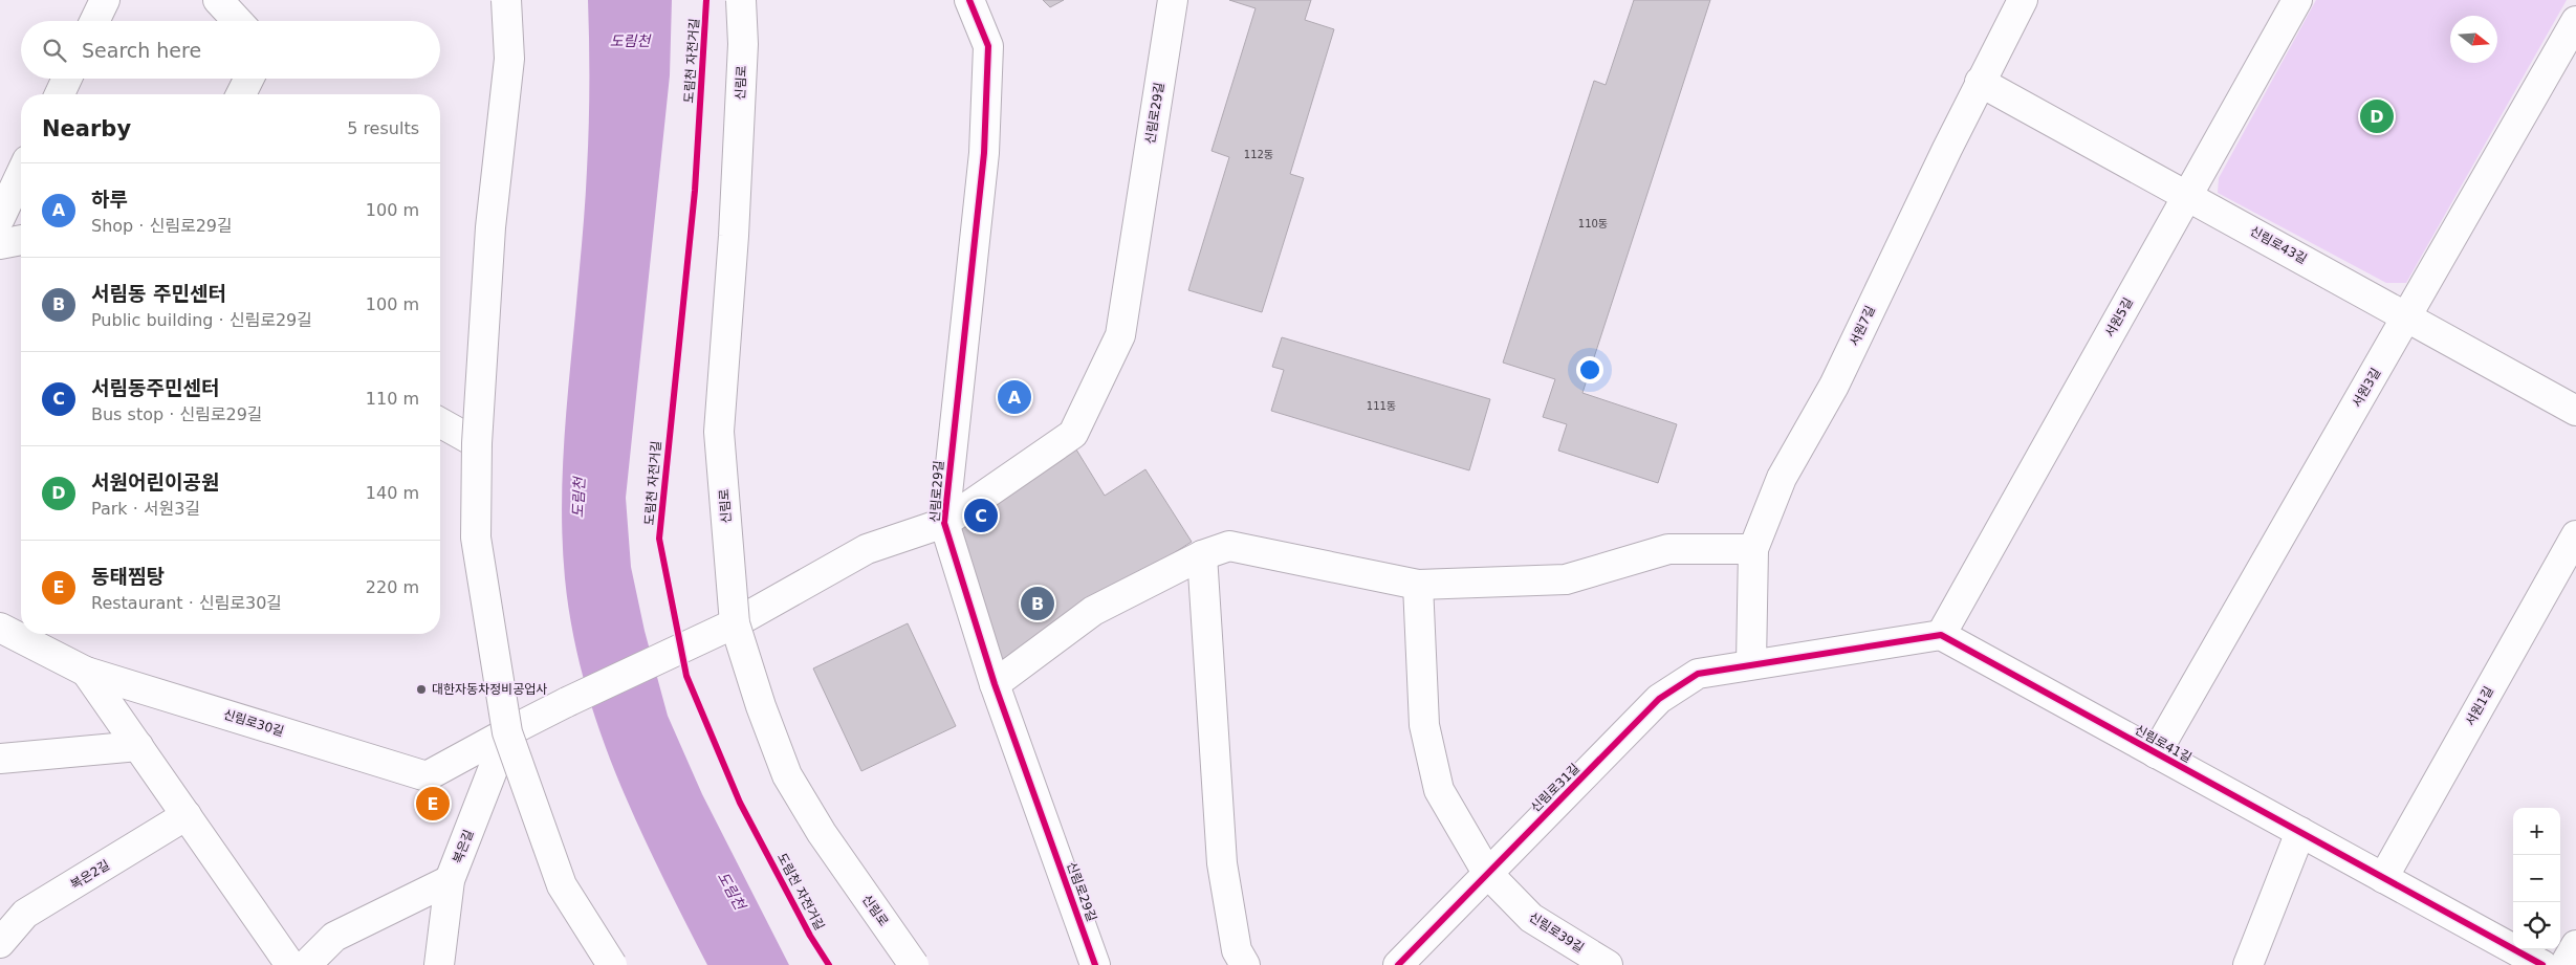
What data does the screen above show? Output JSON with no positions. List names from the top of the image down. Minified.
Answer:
{"streets":{"street":["신림로","신림로29길","신림로43길","서원5길","서원7길","서원3길","서원1길","신림로30길","신림로41길","신림로31길","복은길","복은2길","신림로39길"],"cycle path":["도림천 자전거길"]},"crossings":[["신림로","신림로29길"],["신림로29길","신림로30길"],["신림로29길","복은길"],["신림로43길","서원5길"],["신림로43길","서원7길"],["신림로43길","서원3길"],["서원5길","신림로41길"],["서원7길","신림로31길"],["서원3길","신림로41길"],["서원1길","신림로41길"],["신림로30길","복은길"],["신림로31길","신림로39길"]],"water":["도림천"],"places":["대한자동차정비공업사"],"house_numbers":["112동","110동","111동"],"north":"right","page":{"search":"Search here","heading":["Nearby","5 results"],"pins":["D","A","C","B","E"],"list":[{"mark":"A","name":"하루","note":"Shop · 신림로29길","value":"100 m"},{"mark":"B","name":"서림동 주민센터","note":"Public building · 신림로29길","value":"100 m"},{"mark":"C","name":"서림동주민센터","note":"Bus stop · 신림로29길","value":"110 m"},{"mark":"D","name":"서원어린이공원","note":"Park · 서원3길","value":"140 m"},{"mark":"E","name":"동태찜탕","note":"Restaurant · 신림로30길","value":"220 m"}],"map_buttons":["+","−"]}}
